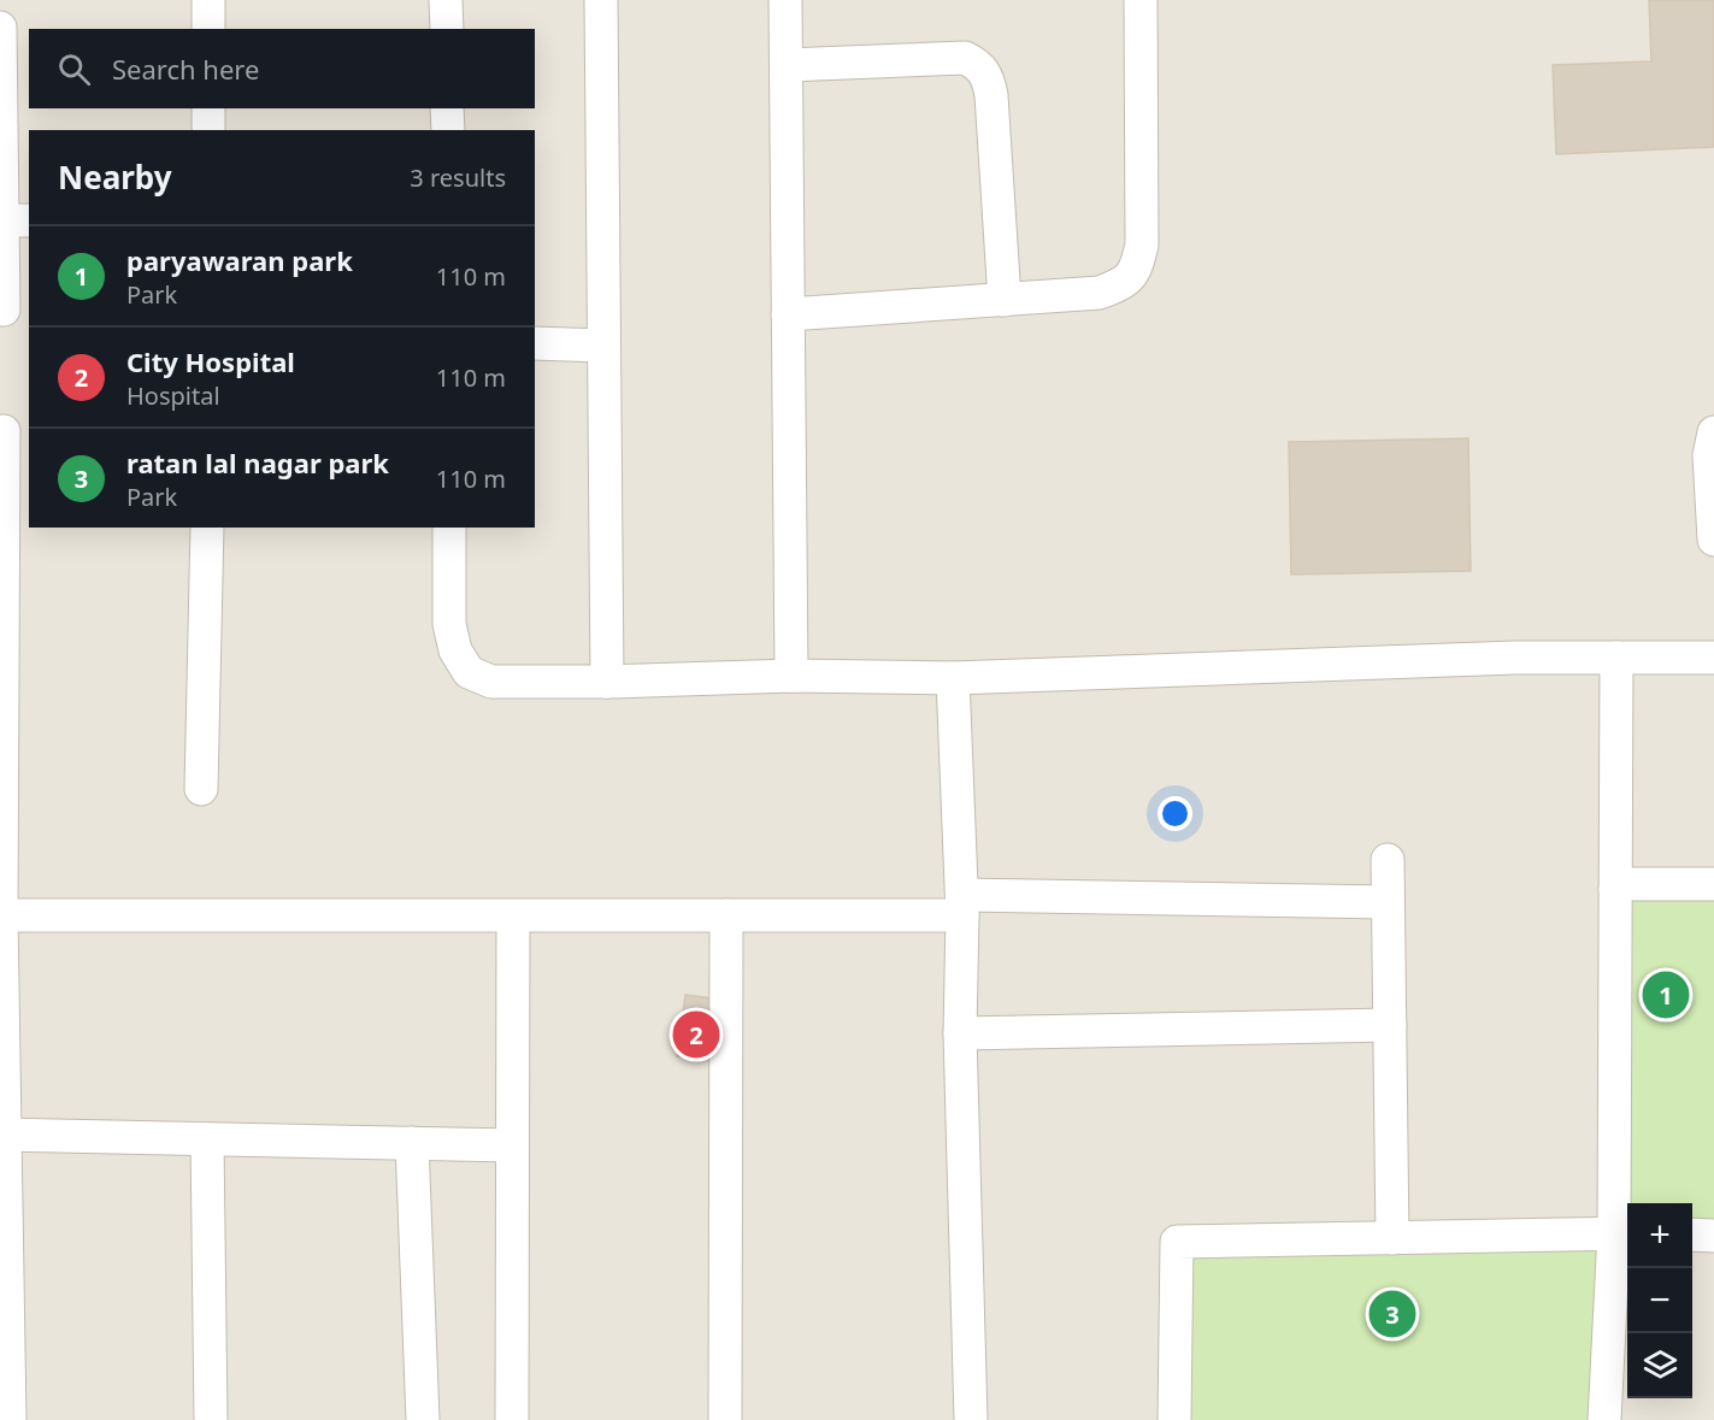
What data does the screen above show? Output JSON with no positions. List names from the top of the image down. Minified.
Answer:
{"page":{"search":"Search here","heading":["Nearby","3 results"],"list":[{"mark":"1","name":"paryawaran park","note":"Park","value":"110 m"},{"mark":"2","name":"City Hospital","note":"Hospital","value":"110 m"},{"mark":"3","name":"ratan lal nagar park","note":"Park","value":"110 m"}],"pins":["1","2","3"],"map_buttons":["+","−"]}}
